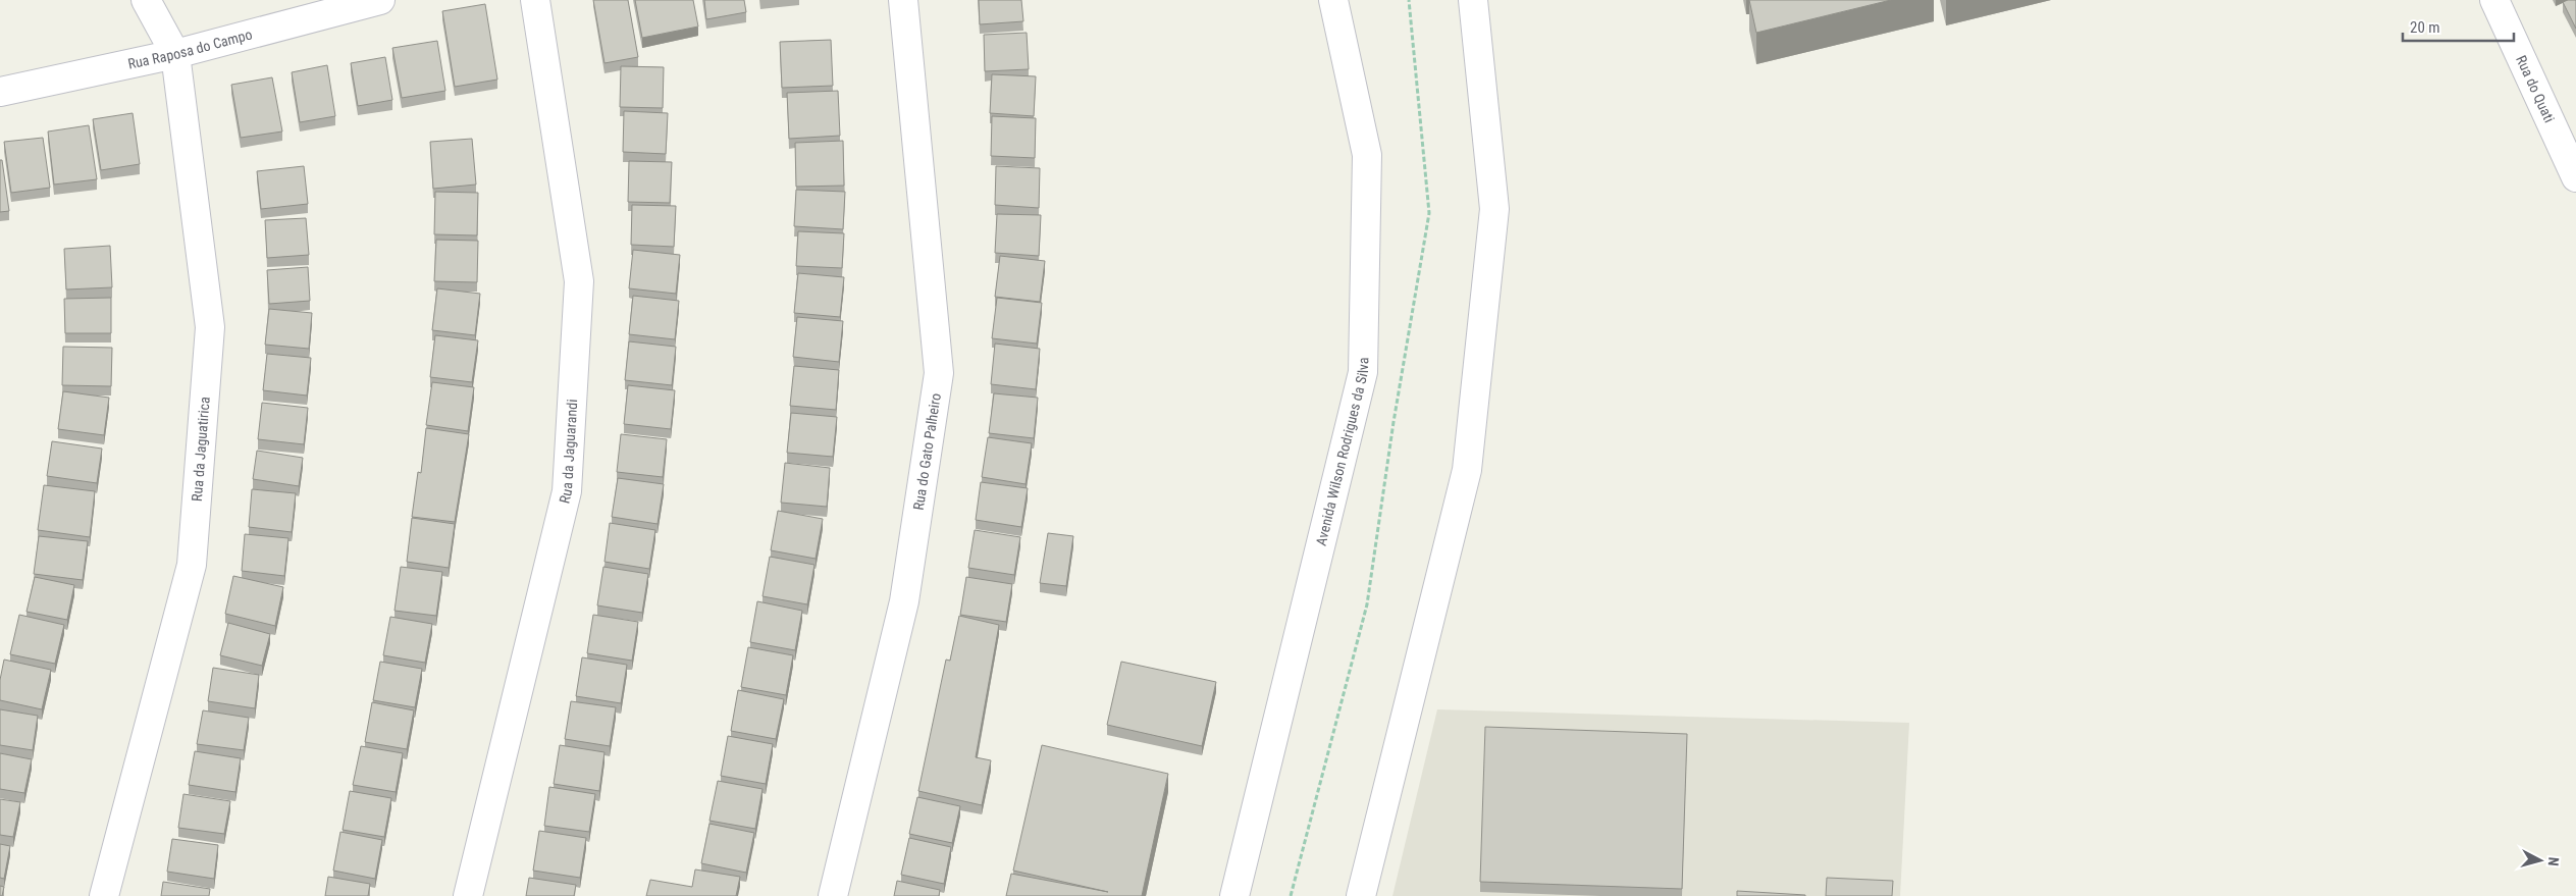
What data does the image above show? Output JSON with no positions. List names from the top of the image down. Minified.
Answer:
{"streets":{"street":["Rua Raposa do Campo","Rua do Quati","Rua da Jaguatirica","Rua da Jaguarandi","Rua do Gato Palheiro","Avenida Wilson Rodrigues da Silva"]},"crossings":[["Rua Raposa do Campo","Rua da Jaguatirica"]],"scale_bar":"20 m","north":"right"}
